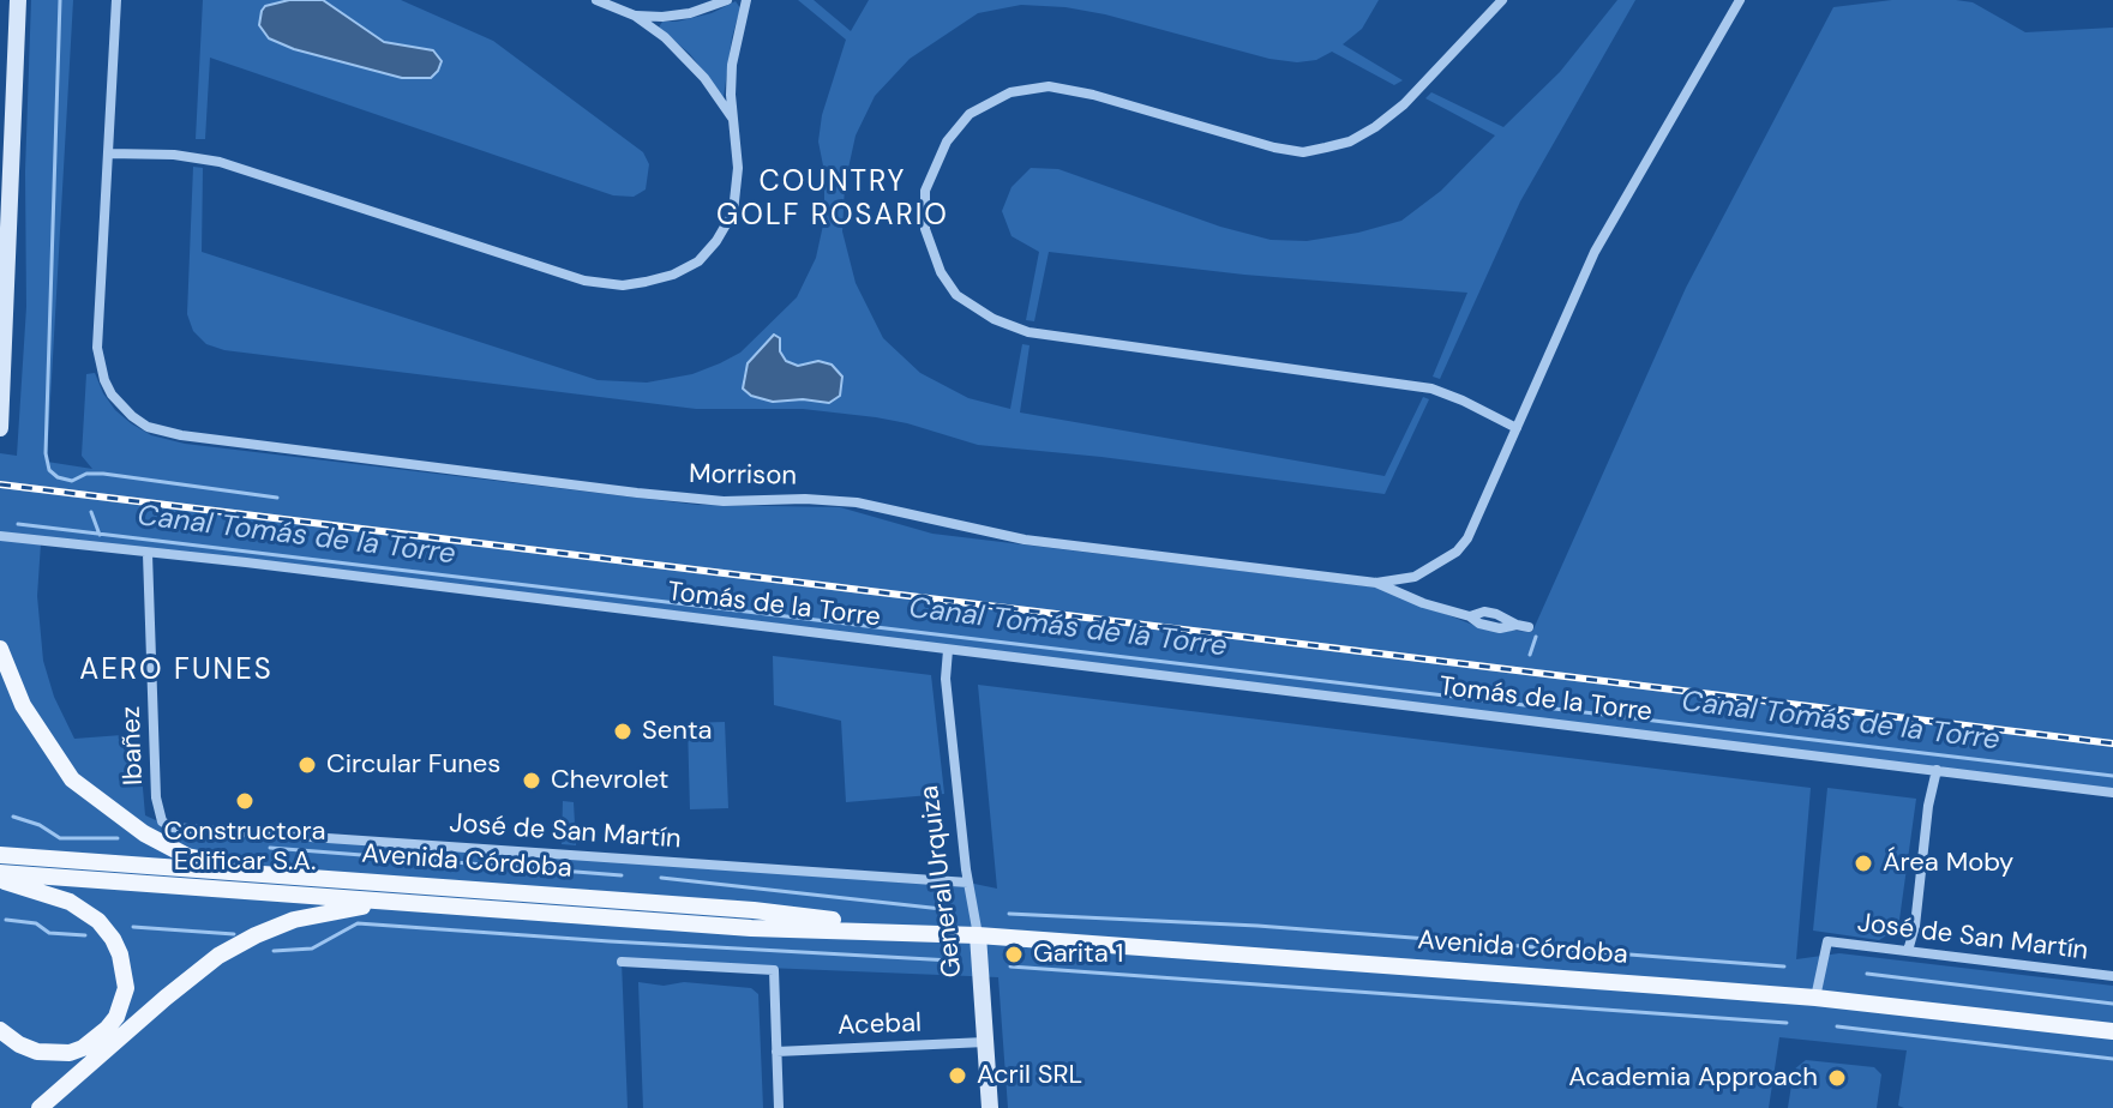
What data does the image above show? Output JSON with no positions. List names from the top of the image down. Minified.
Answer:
{"streets":{"main road":["Avenida Córdoba","General Urquiza"],"street":["Morrison","Tomás de la Torre","Ibañez","José de San Martín","Acebal"]},"crossings":[["Tomás de la Torre","Ibañez"],["Tomás de la Torre","General Urquiza"],["Ibañez","José de San Martín"],["José de San Martín","Avenida Córdoba"],["José de San Martín","General Urquiza"],["Avenida Córdoba","General Urquiza"],["General Urquiza","Acebal"]],"districts":["COUNTRY GOLF ROSARIO","AERO FUNES"],"water":["Canal Tomás de la Torre"],"places":["Senta","Circular Funes","Chevrolet","Constructora Edificar S.A.","Área Moby","Garita 1","Acril SRL","Academia Approach"]}
